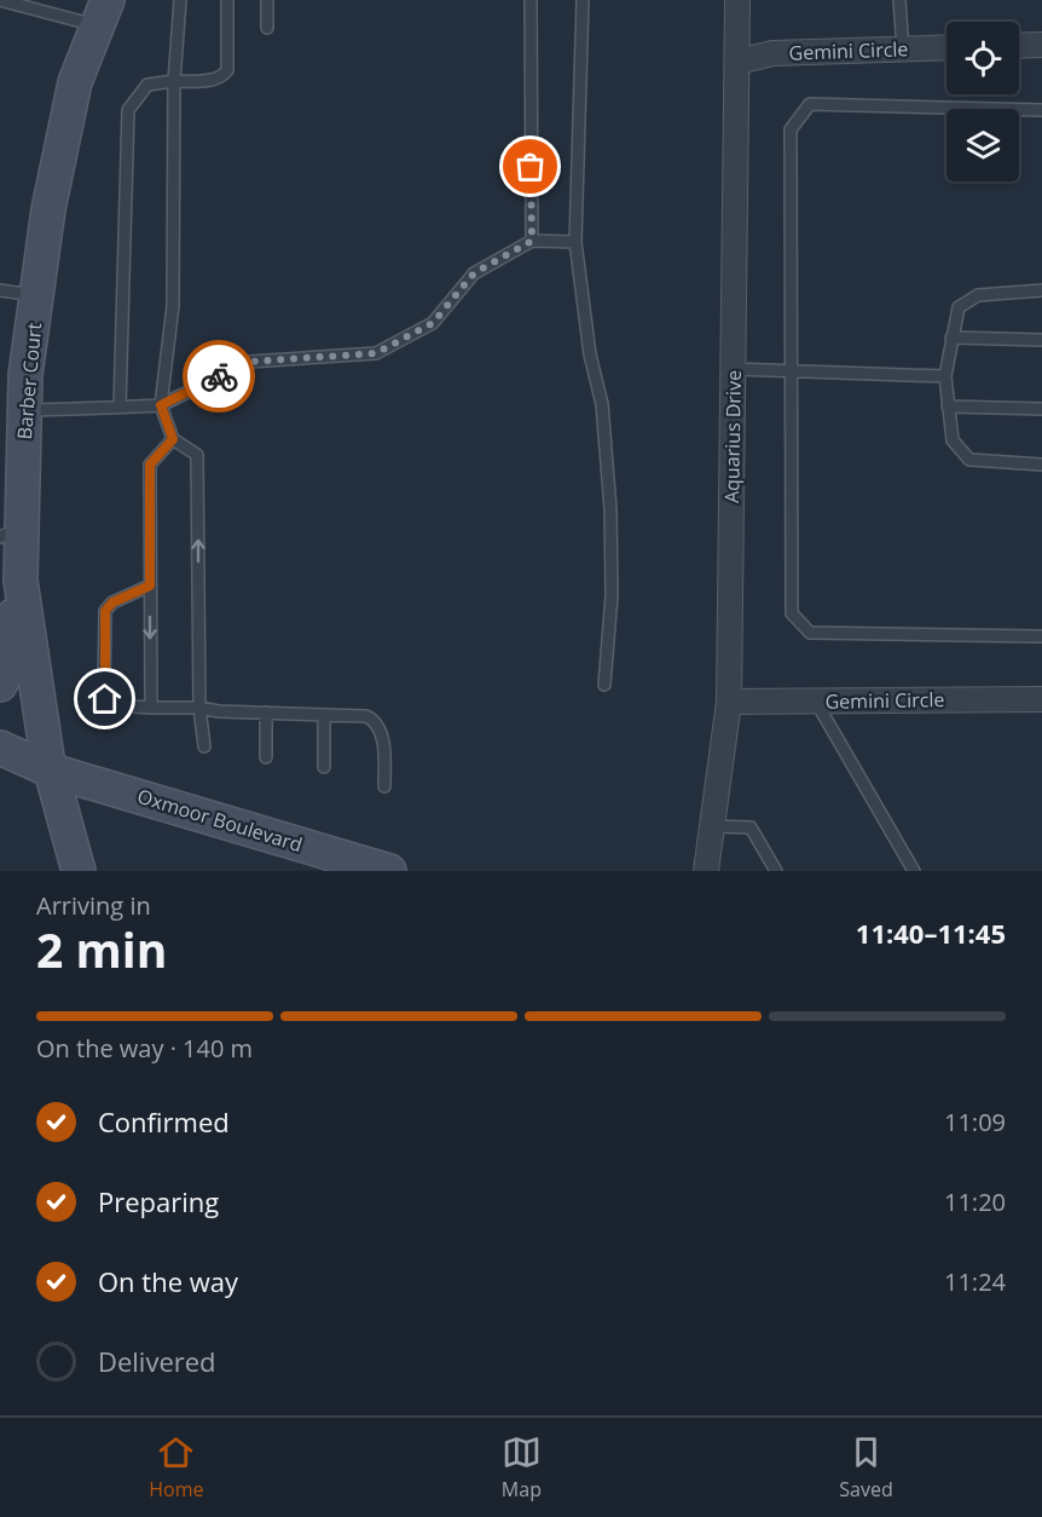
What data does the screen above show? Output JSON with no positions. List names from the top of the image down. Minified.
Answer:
{"streets":{"main road":["Barber Court","Oxmoor Boulevard"],"street":["Gemini Circle","Aquarius Drive"]},"crossings":[["Gemini Circle","Aquarius Drive"],["Barber Court","Oxmoor Boulevard"]],"page":{"heading":["2 min","Arriving in","11:40–11:45"],"bar":"On the way · 140 m","list":[["Confirmed","11:09"],["Preparing","11:20"],["On the way","11:24"],"Delivered"],"tabs":["Home","Map","Saved"]}}
